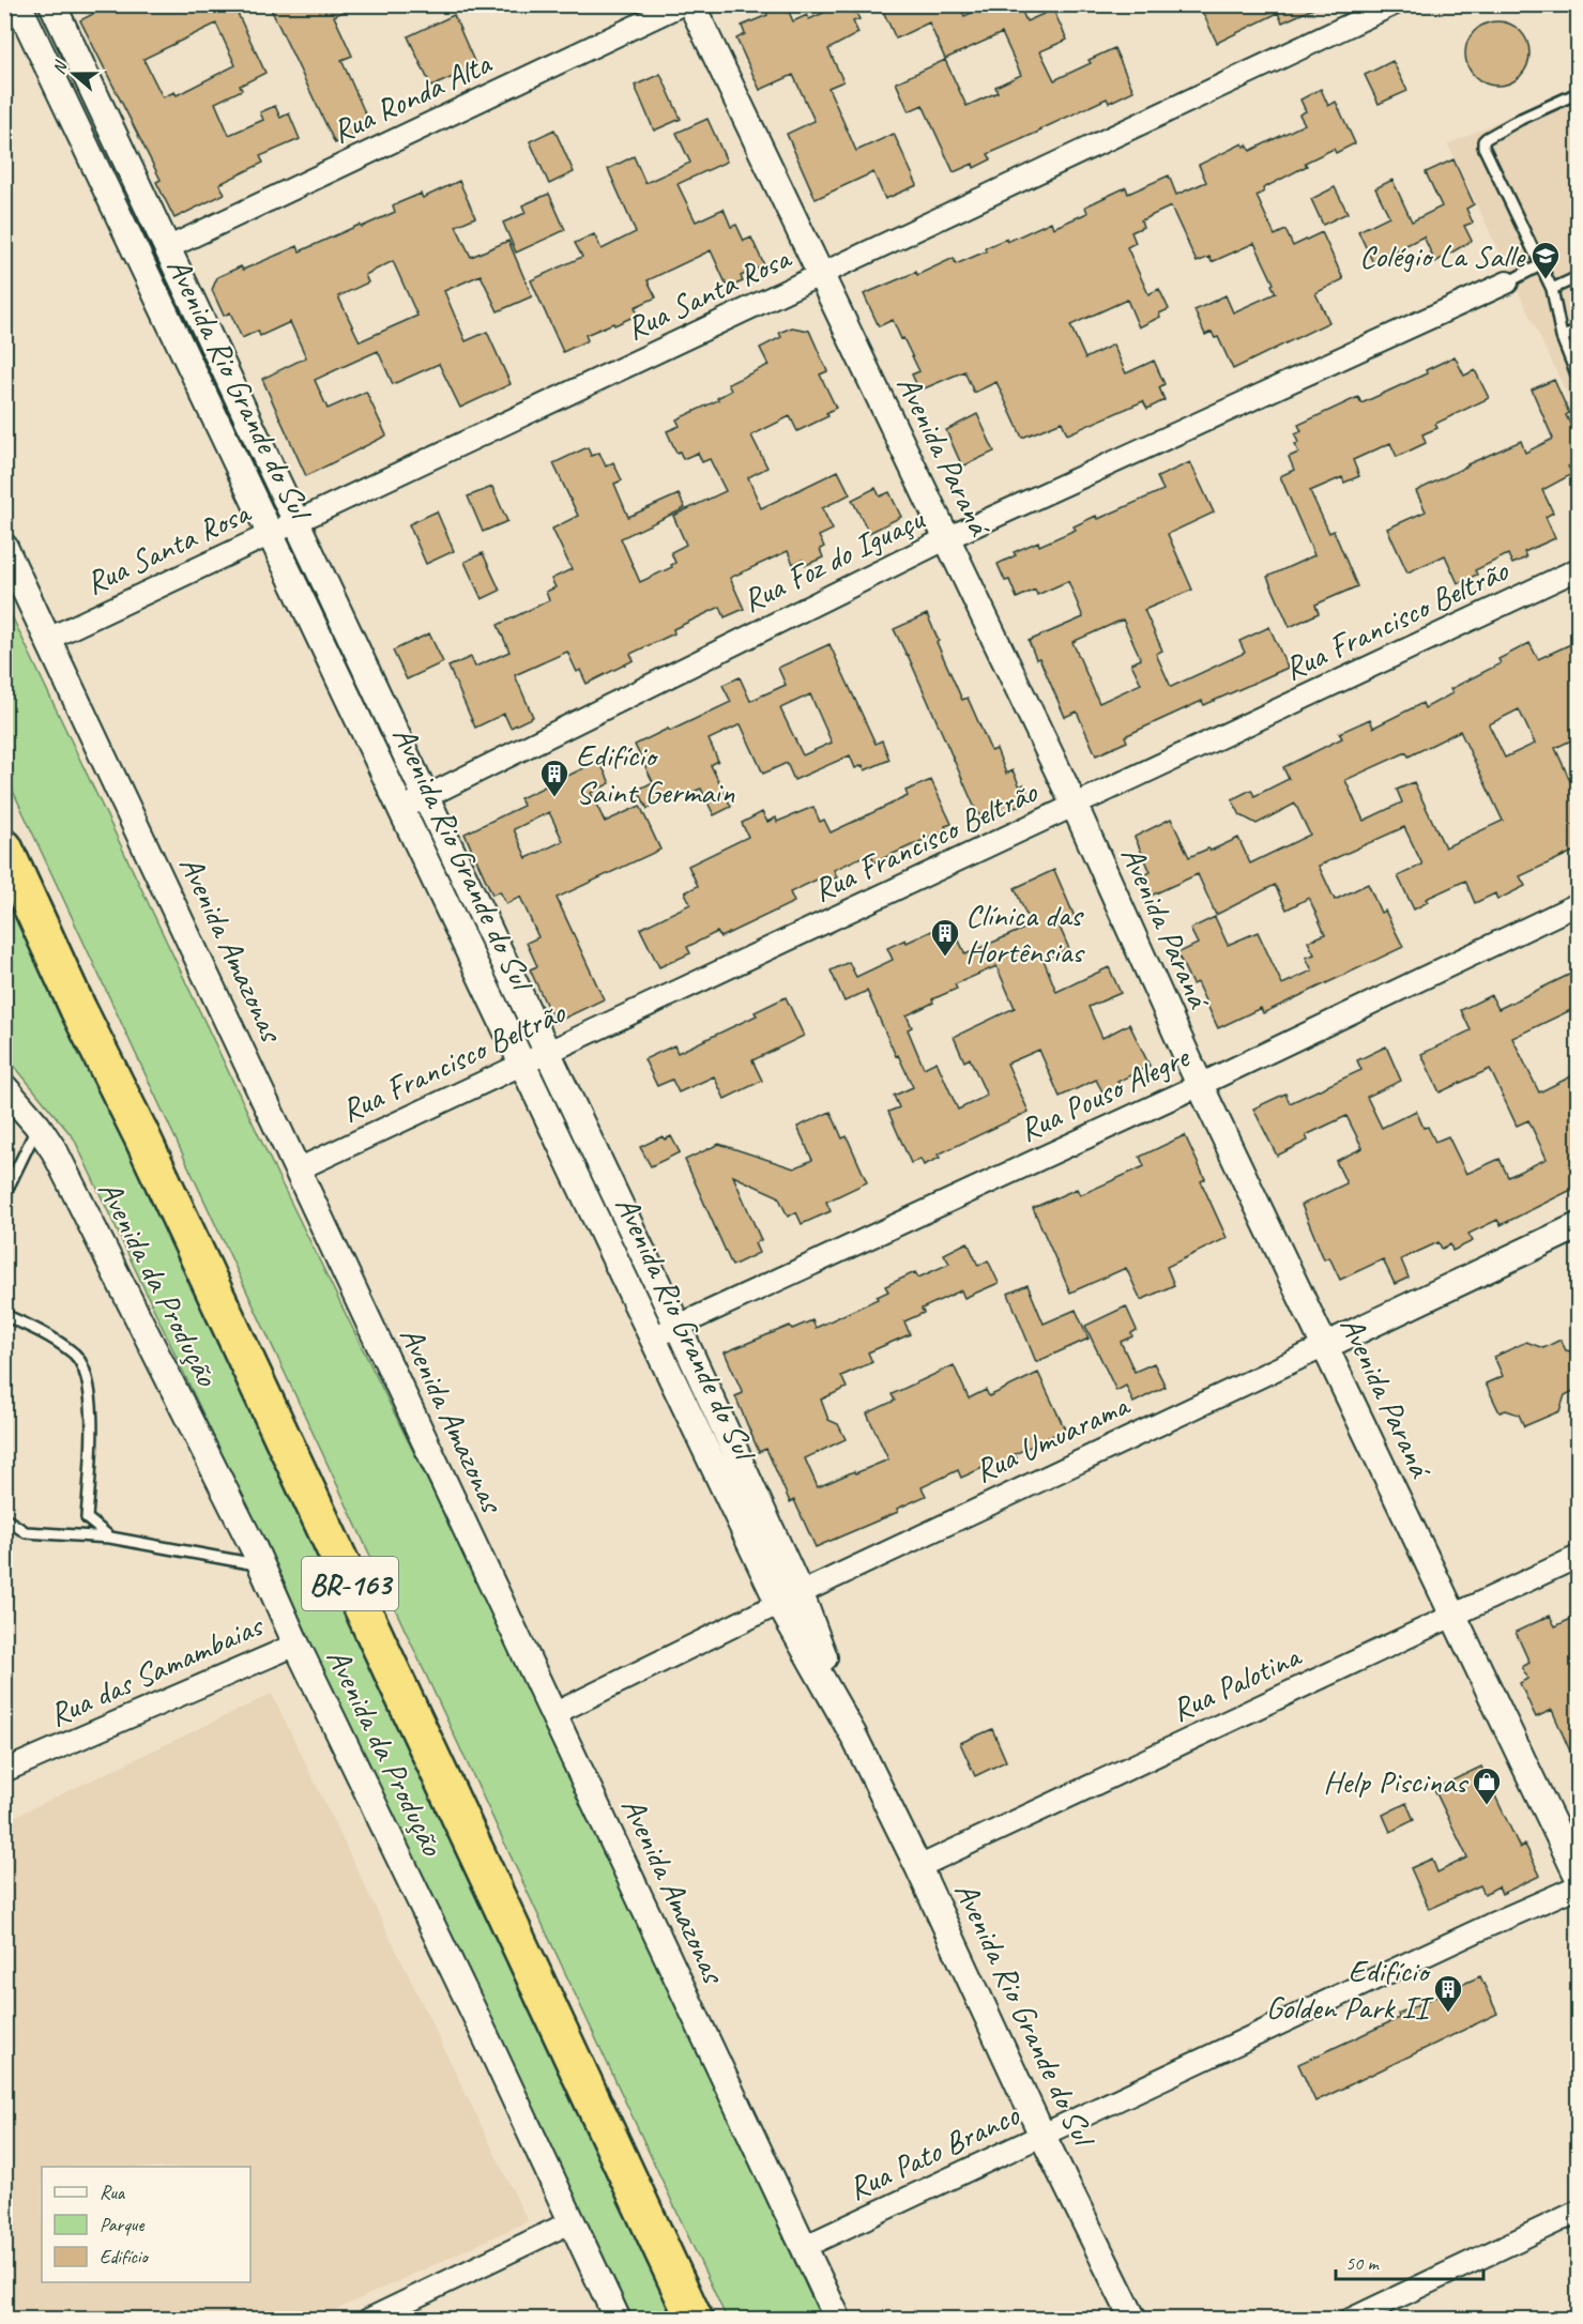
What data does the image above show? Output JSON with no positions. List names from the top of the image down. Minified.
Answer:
{"streets":{"highway":["BR-163"],"street":["Rua Ronda Alta","Rua Santa Rosa","Avenida Rio Grande do Sul","Avenida Paraná","Rua Foz do Iguaçu","Rua Francisco Beltrão","Avenida Amazonas","Rua Pouso Alegre","Avenida da Produção","Rua Umuarama","Rua das Samambaias","Rua Palotina","Rua Pato Branco"]},"crossings":[["Rua Ronda Alta","Avenida Rio Grande do Sul"],["Rua Santa Rosa","Avenida Rio Grande do Sul"],["Rua Santa Rosa","Avenida Paraná"],["Rua Santa Rosa","Avenida Amazonas"],["Avenida Rio Grande do Sul","Rua Foz do Iguaçu"],["Avenida Rio Grande do Sul","Rua Francisco Beltrão"],["Avenida Rio Grande do Sul","Rua Pouso Alegre"],["Avenida Rio Grande do Sul","Rua Umuarama"],["Avenida Rio Grande do Sul","Rua Palotina"],["Avenida Rio Grande do Sul","Rua Pato Branco"],["Avenida Paraná","Rua Foz do Iguaçu"],["Avenida Paraná","Rua Francisco Beltrão"],["Avenida Paraná","Rua Pouso Alegre"],["Avenida Paraná","Rua Umuarama"],["Avenida Paraná","Rua Palotina"],["Rua Francisco Beltrão","Avenida Amazonas"],["Avenida Amazonas","Rua Umuarama"],["Avenida Amazonas","Rua Pato Branco"],["Avenida da Produção","Rua das Samambaias"]],"places":{"school or university":["Colégio La Salle"],"building":["Edifício Saint Germain","Clínica das Hortênsias","Edifício Golden Park II"],"shop":["Help Piscinas"]},"legend":["Rua","Parque","Edifício"],"scale_bar":"50 m","north":"left"}
